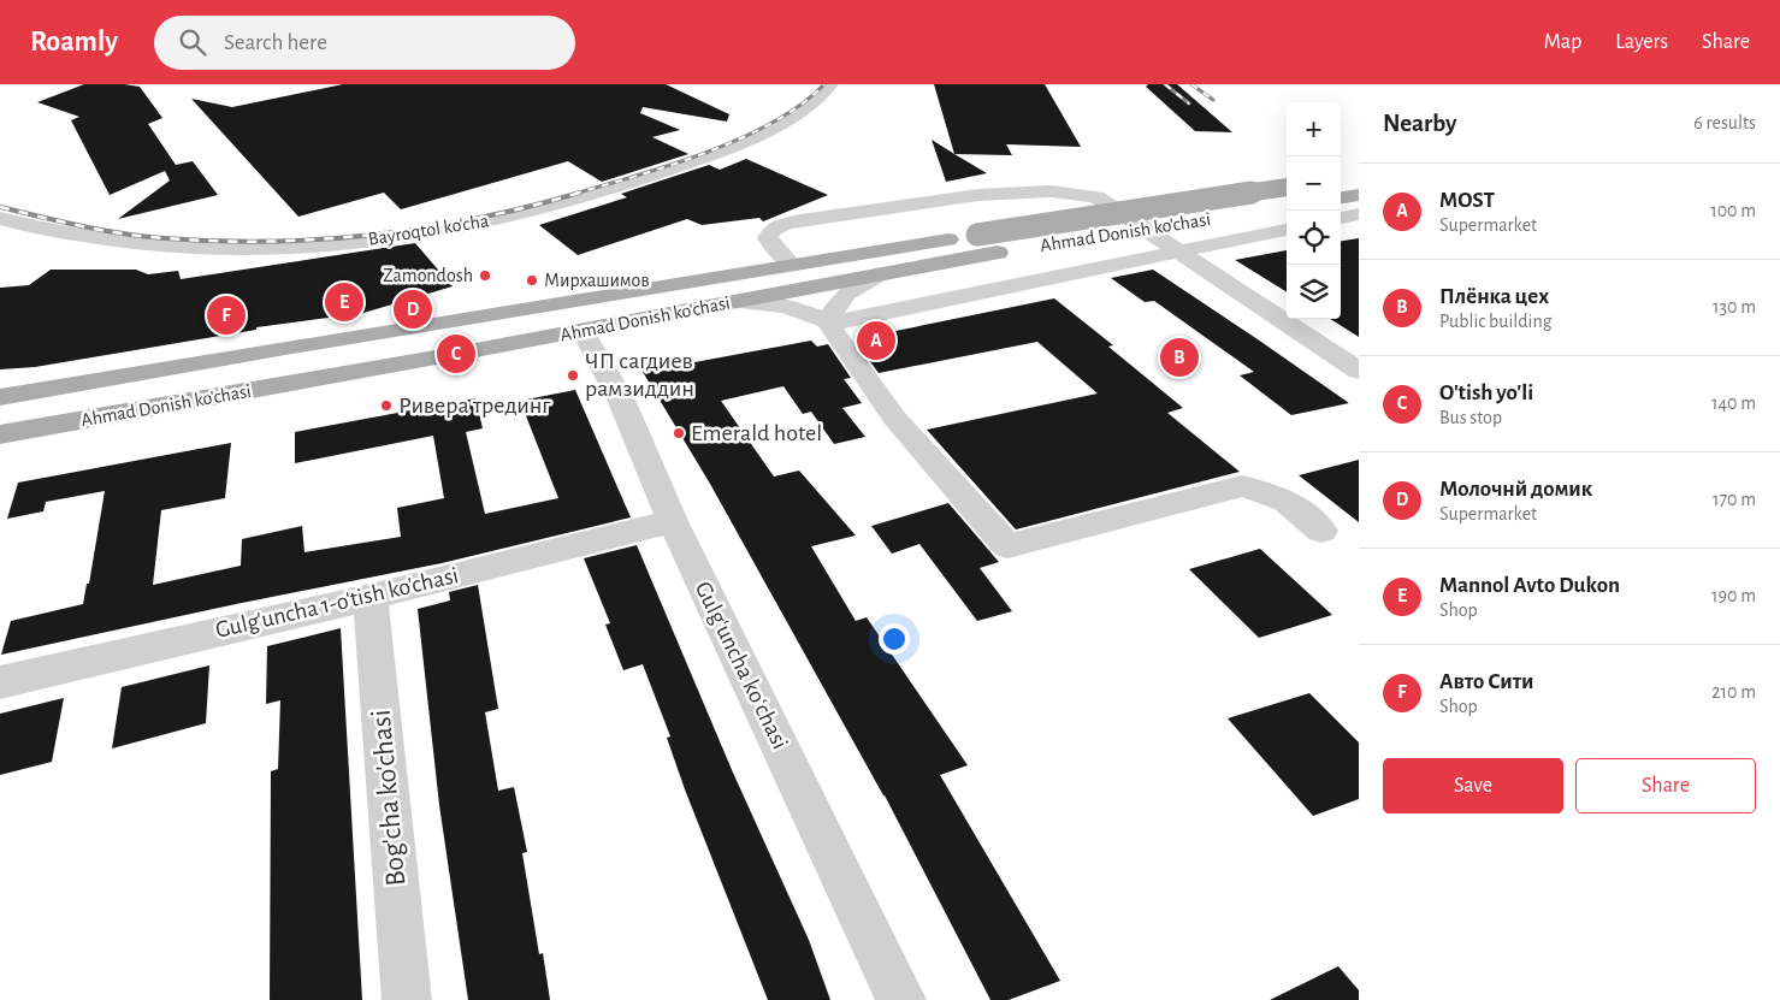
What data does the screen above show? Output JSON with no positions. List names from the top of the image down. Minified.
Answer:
{"streets":{"main road":["Ahmad Donish ko'chasi"],"street":["Bayroqtol ko'cha","Gulg'uncha 1-o'tish ko'chasi","Gulgʻuncha koʻchasi","Bog'cha ko'chasi"]},"crossings":[["Ahmad Donish ko'chasi","Gulgʻuncha koʻchasi"],["Gulg'uncha 1-o'tish ko'chasi","Gulgʻuncha koʻchasi"],["Gulg'uncha 1-o'tish ko'chasi","Bog'cha ko'chasi"]],"places":["Zamondosh","Мирхашимов","ЧП сагдиев рамзиддин","Ривера трединг","Emerald hotel"],"page":{"header":"Roamly","search":"Search here","nav":["Map","Layers","Share"],"heading":["Nearby","6 results"],"map_buttons":["+","−"],"list":[{"mark":"A","name":"MOST","note":"Supermarket","value":"100 m"},{"mark":"B","name":"Плёнка цех","note":"Public building","value":"130 m"},{"mark":"C","name":"O'tish yo'li","note":"Bus stop","value":"140 m"},{"mark":"D","name":"Молочнй домик","note":"Supermarket","value":"170 m"},{"mark":"E","name":"Mannol Avto Dukon","note":"Shop","value":"190 m"},{"mark":"F","name":"Авто Сити","note":"Shop","value":"210 m"}],"pins":["E","D","F","A","C","B"],"buttons":["Save","Share"]}}
